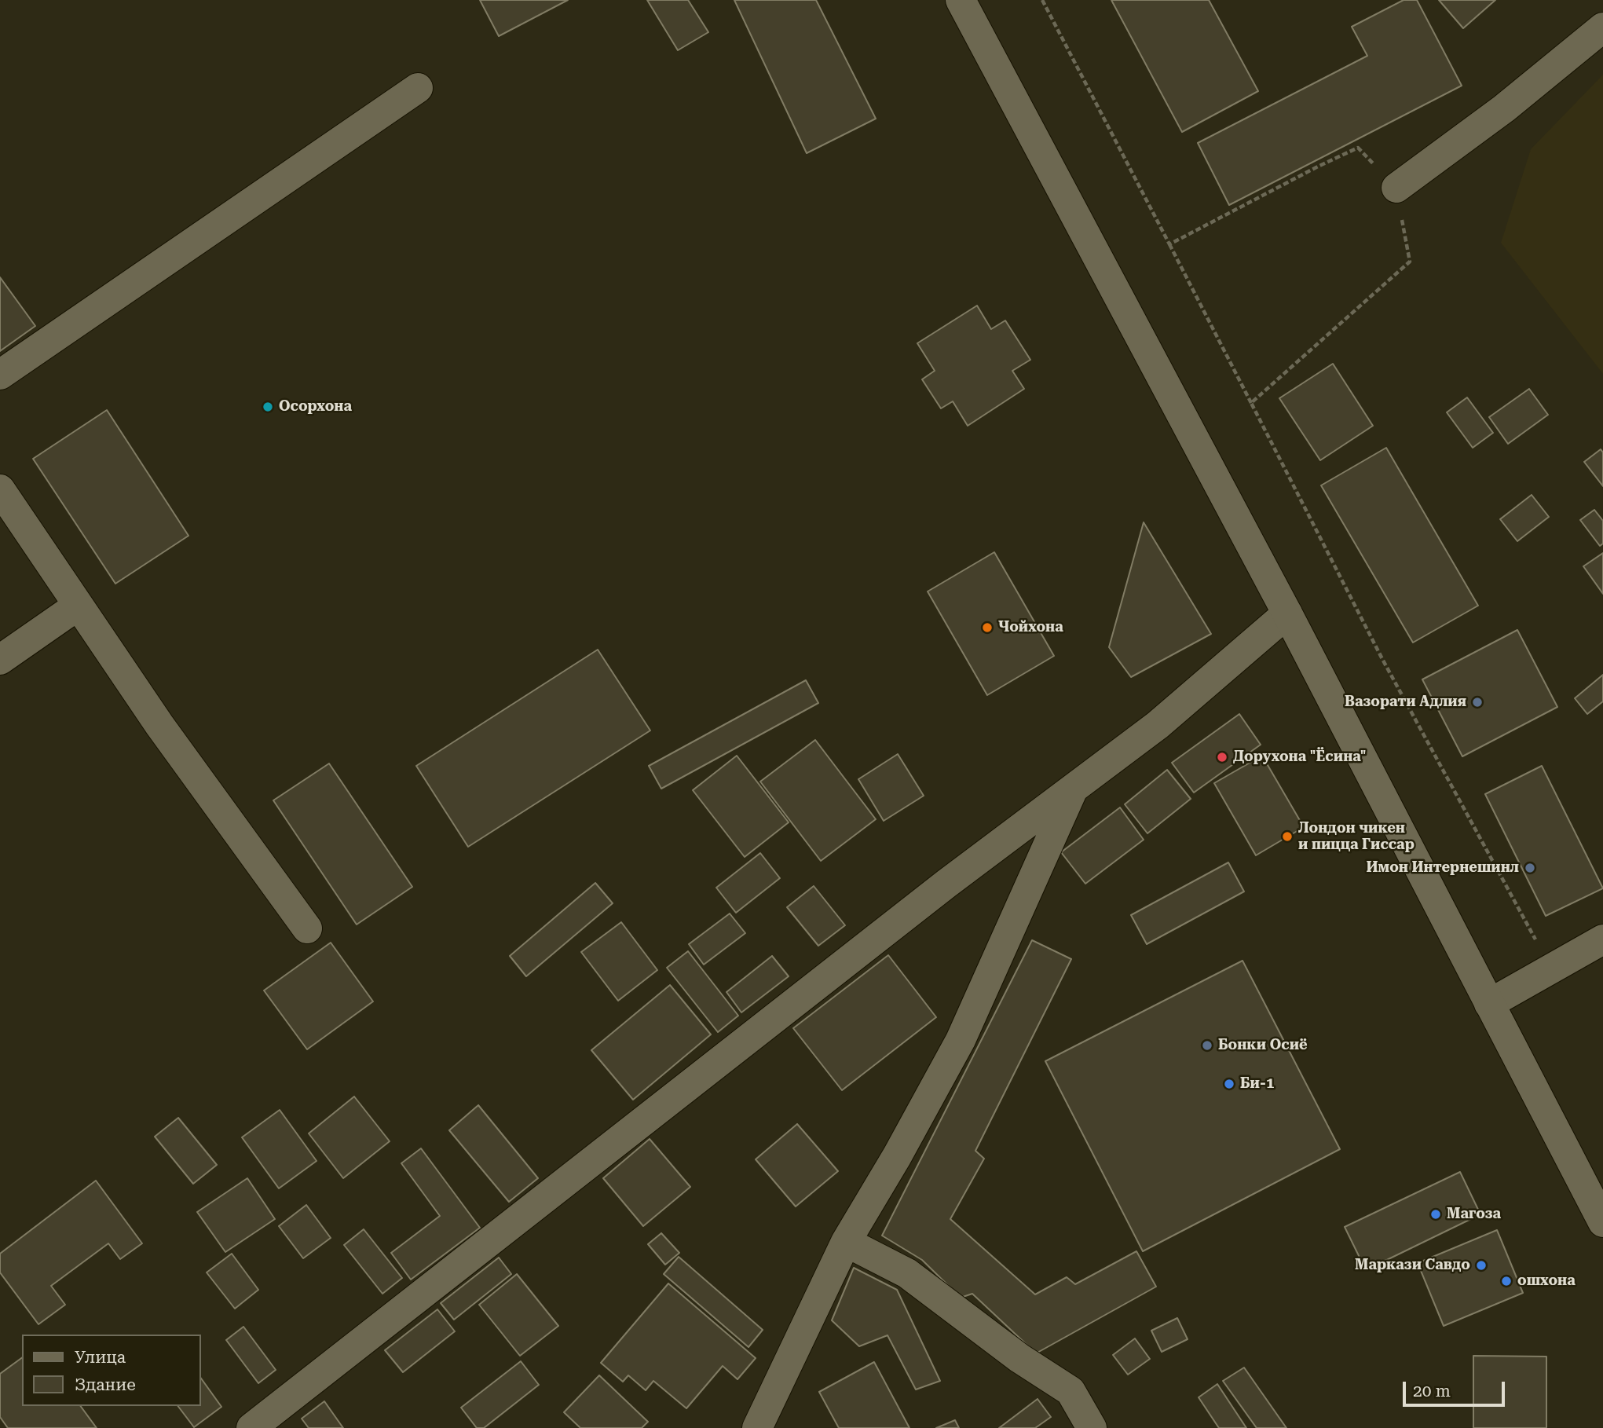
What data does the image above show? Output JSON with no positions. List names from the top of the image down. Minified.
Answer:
{"places":["Осорхона","Чойхона","Вазорати Адлия","Дорухона \"Ёсина\"","Лондон чикен и пицца Гиссар","Имон Интернешинл","Бонки Осиё","Би-1","Магоза","Маркази Савдо","ошхона"],"legend":["Улица","Здание"],"scale_bar":"20 m"}
